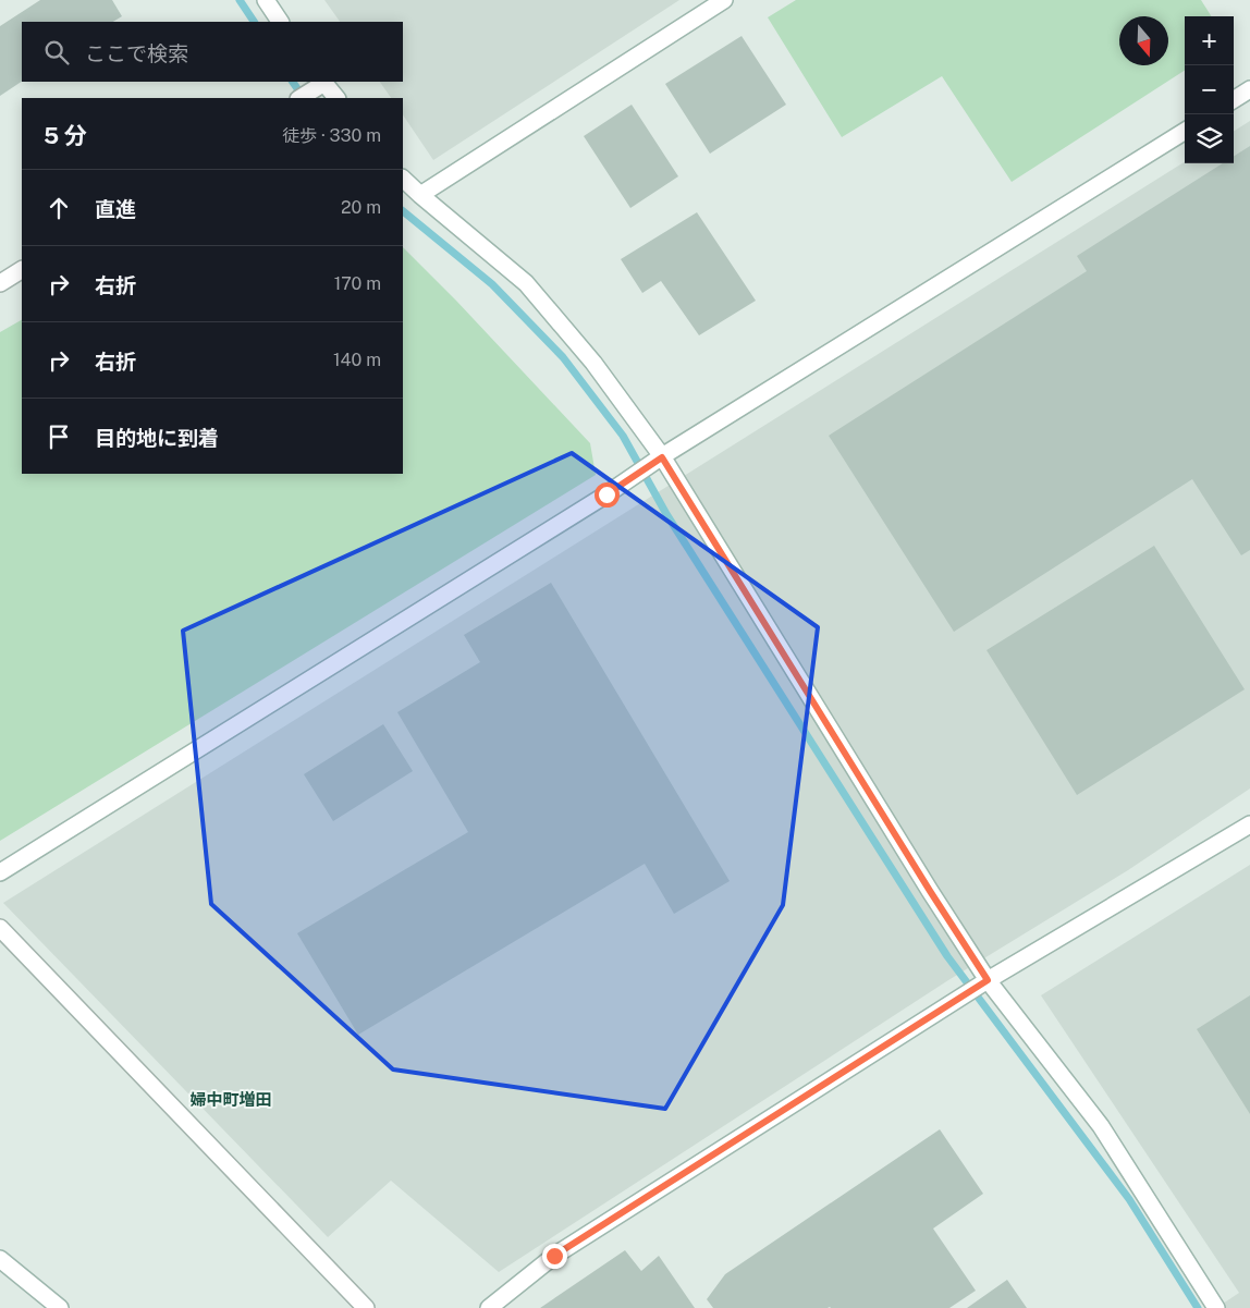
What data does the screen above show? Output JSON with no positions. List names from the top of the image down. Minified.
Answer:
{"districts":["婦中町増田"],"north":"bottom","page":{"map_buttons":["+","−"],"search":"ここで検索","heading":["5 分","徒歩 · 330 m"],"list":[["直進","20 m"],["右折","170 m"],["右折","140 m"],"目的地に到着"]}}
